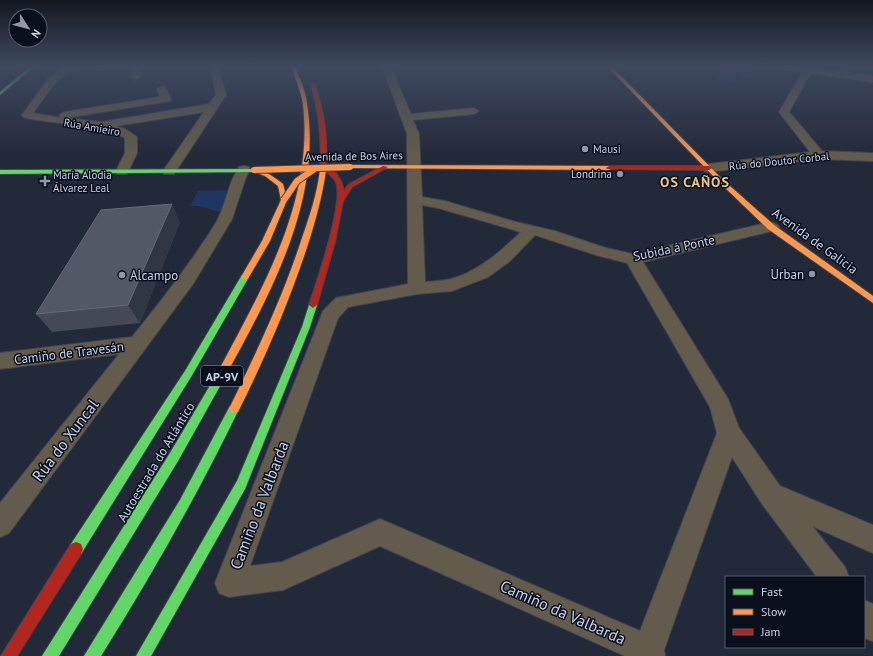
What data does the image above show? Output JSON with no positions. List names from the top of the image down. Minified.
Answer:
{"streets":{"main road":["Avenida de Bos Aires","Avenida de Galicia","AP-9V","Autoestrada do Atlántico"],"street":["Rúa Amieiro","Rúa do Doutor Corbal","Subida á Ponte","Camiño de Travesán","Rúa do Xuncal","Camiño da Valbarda"]},"crossings":[["Rúa Amieiro","Avenida de Bos Aires"],["Avenida de Bos Aires","Rúa do Doutor Corbal"],["Avenida de Bos Aires","Avenida de Galicia"],["Avenida de Bos Aires","AP-9V"],["Rúa do Doutor Corbal","Avenida de Galicia"],["Avenida de Galicia","Subida á Ponte"],["Camiño de Travesán","Rúa do Xuncal"]],"districts":["OS CAÑOS"],"places":{"other":["Mausi","Londrina","Urban","Alcampo"],"health":["María Alodia Álvarez Leal"]},"legend":["Fast","Slow","Jam"],"north":"bottom right"}
